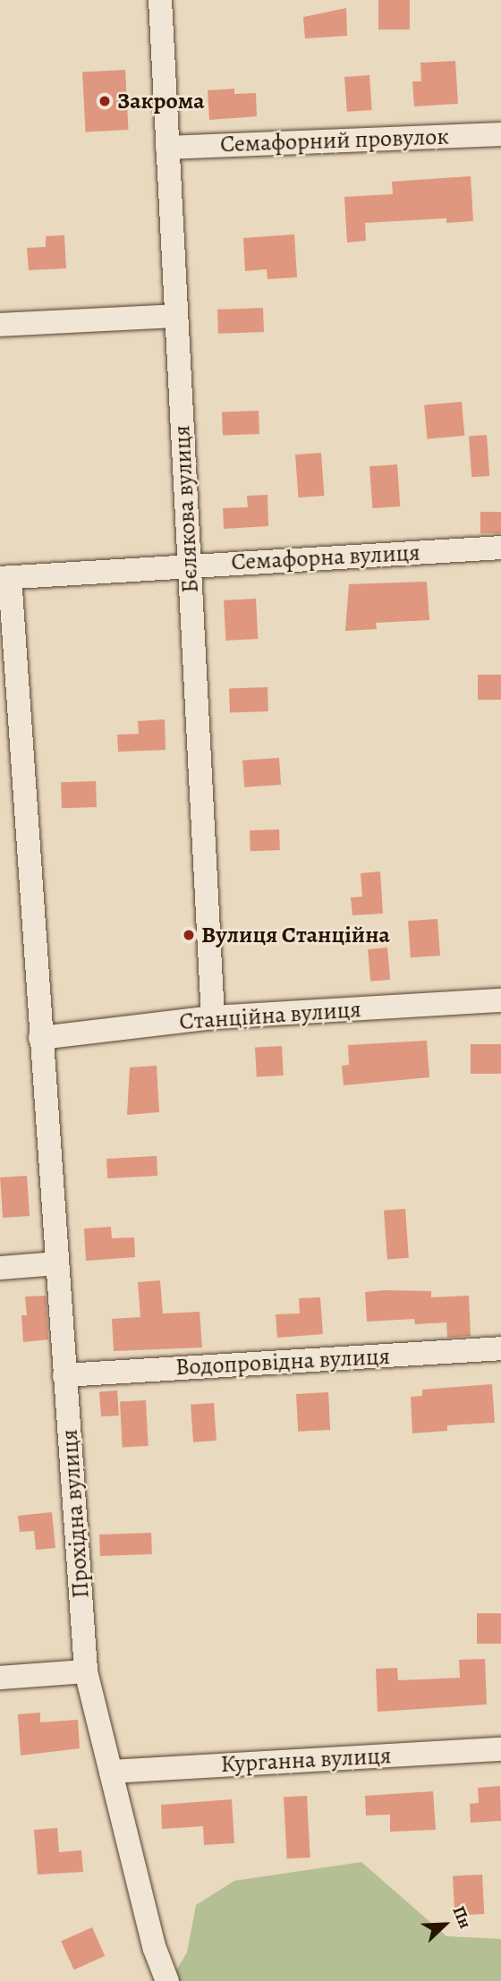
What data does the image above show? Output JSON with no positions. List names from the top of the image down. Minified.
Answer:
{"streets":{"street":["Семафорний провулок","Бєлякова вулиця","Семафорна вулиця","Станційна вулиця","Водопровідна вулиця","Прохідна вулиця","Курганна вулиця"]},"crossings":[["Семафорний провулок","Бєлякова вулиця"],["Бєлякова вулиця","Семафорна вулиця"],["Бєлякова вулиця","Станційна вулиця"],["Семафорна вулиця","Прохідна вулиця"],["Станційна вулиця","Прохідна вулиця"],["Водопровідна вулиця","Прохідна вулиця"],["Прохідна вулиця","Курганна вулиця"]],"places":["Закрома","Вулиця Станційна"],"north":"top right"}
